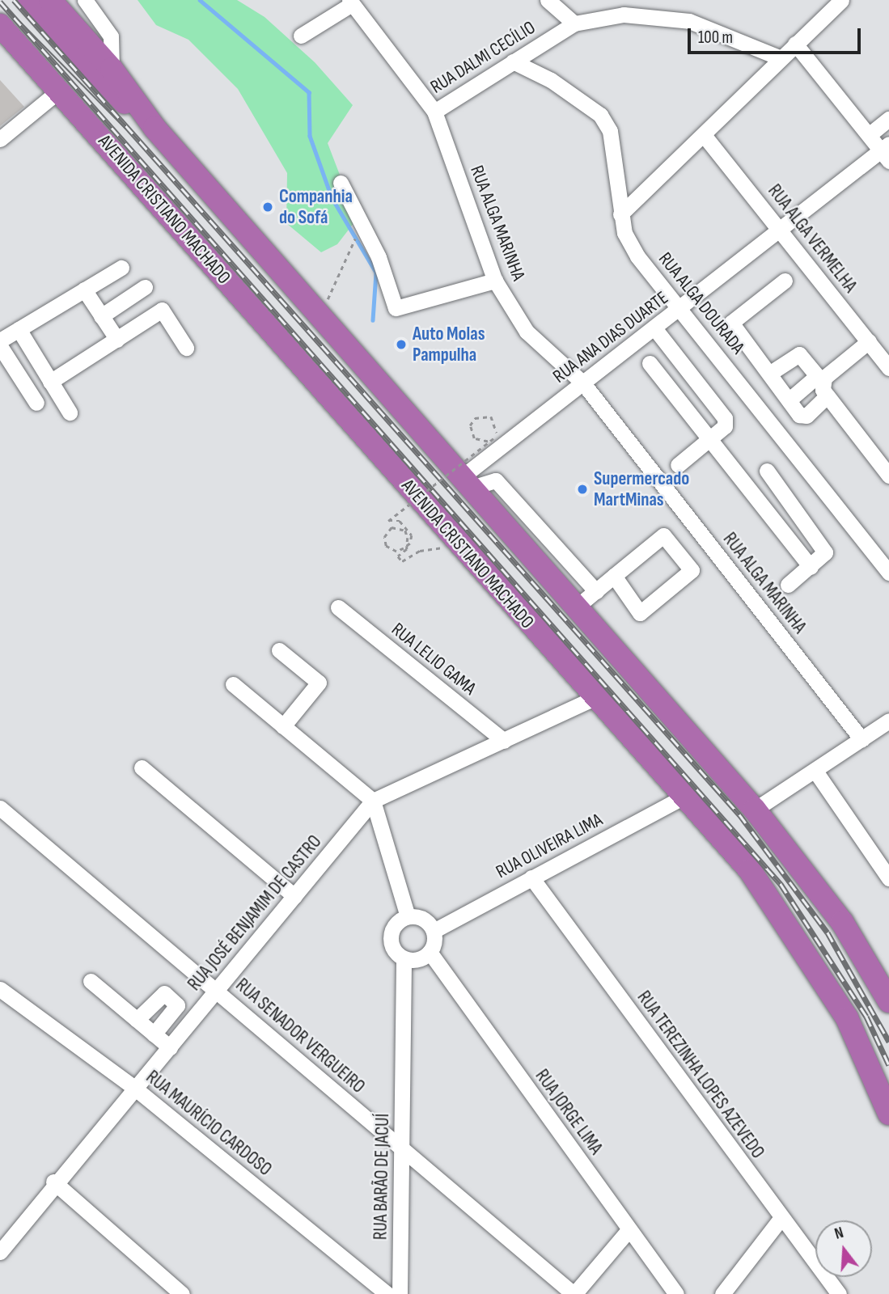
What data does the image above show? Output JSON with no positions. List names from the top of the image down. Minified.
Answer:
{"streets":{"highway":["AVENIDA CRISTIANO MACHADO"],"street":["RUA DALMI CECÍLIO","RUA ALGA MARINHA","RUA ALGA VERMELHA","RUA ALGA DOURADA","RUA ANA DIAS DUARTE","RUA LELIO GAMA","RUA OLIVEIRA LIMA","RUA JOSÉ BENJAMIM DE CASTRO","RUA SENADOR VERGUEIRO","RUA TEREZINHA LOPES AZEVEDO","RUA JORGE LIMA","RUA MAURÍCIO CARDOSO","RUA BARÃO DE JACUÍ"]},"crossings":[["RUA DALMI CECÍLIO","RUA ALGA MARINHA"],["RUA DALMI CECÍLIO","RUA ALGA DOURADA"],["AVENIDA CRISTIANO MACHADO","RUA OLIVEIRA LIMA"],["AVENIDA CRISTIANO MACHADO","RUA JOSÉ BENJAMIM DE CASTRO"],["RUA ALGA MARINHA","RUA ANA DIAS DUARTE"],["RUA ALGA VERMELHA","RUA ANA DIAS DUARTE"],["RUA ALGA DOURADA","RUA ANA DIAS DUARTE"],["RUA LELIO GAMA","RUA JOSÉ BENJAMIM DE CASTRO"],["RUA OLIVEIRA LIMA","RUA TEREZINHA LOPES AZEVEDO"],["RUA OLIVEIRA LIMA","RUA JORGE LIMA"],["RUA OLIVEIRA LIMA","RUA BARÃO DE JACUÍ"],["RUA JOSÉ BENJAMIM DE CASTRO","RUA SENADOR VERGUEIRO"],["RUA JOSÉ BENJAMIM DE CASTRO","RUA MAURÍCIO CARDOSO"],["RUA SENADOR VERGUEIRO","RUA BARÃO DE JACUÍ"],["RUA JORGE LIMA","RUA BARÃO DE JACUÍ"]],"places":["Companhia do Sofá","Auto Molas Pampulha","Supermercado MartMinas"],"scale_bar":"100 m","north":"top"}
